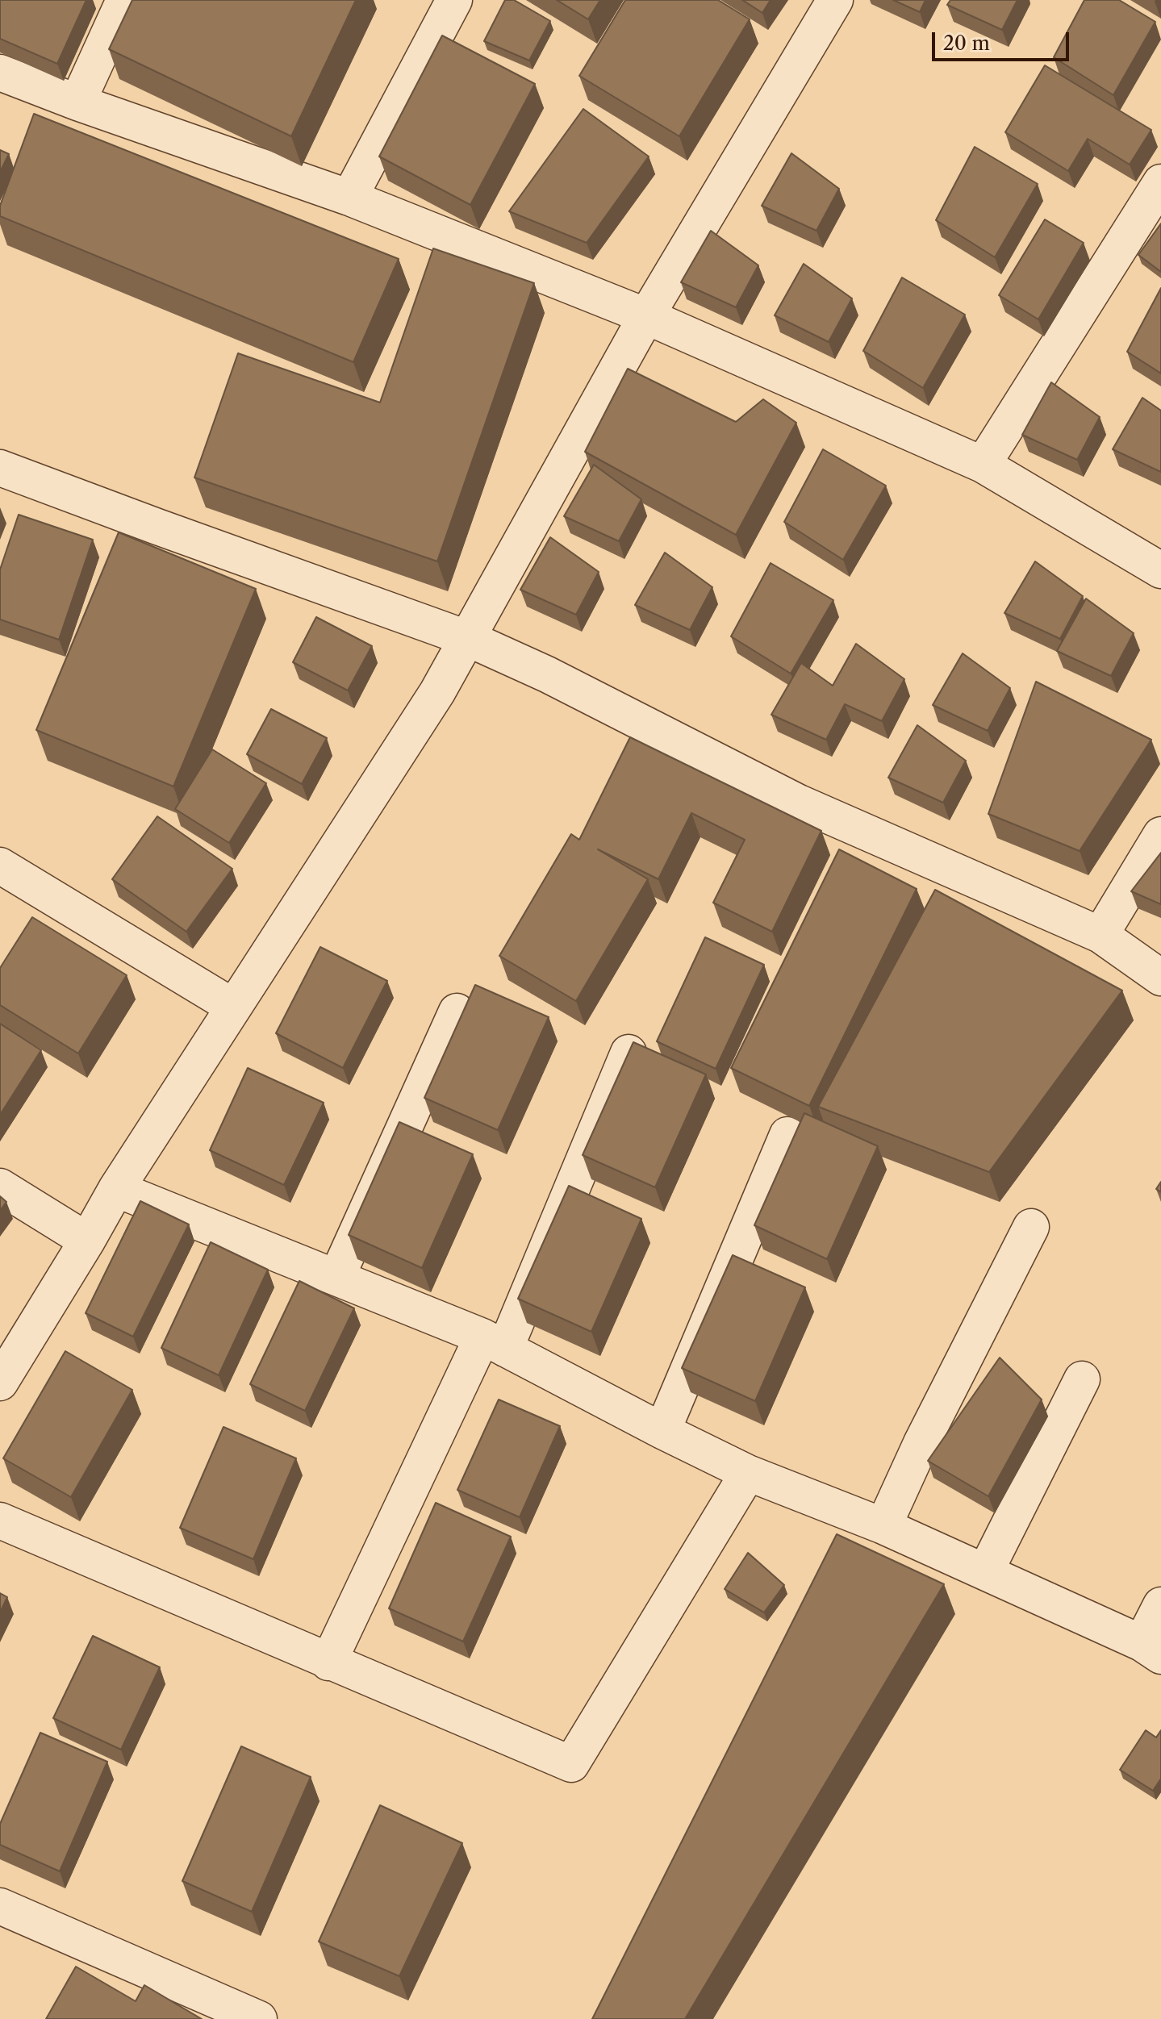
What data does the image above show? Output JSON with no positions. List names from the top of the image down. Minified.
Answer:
{"scale_bar":"20 m"}
